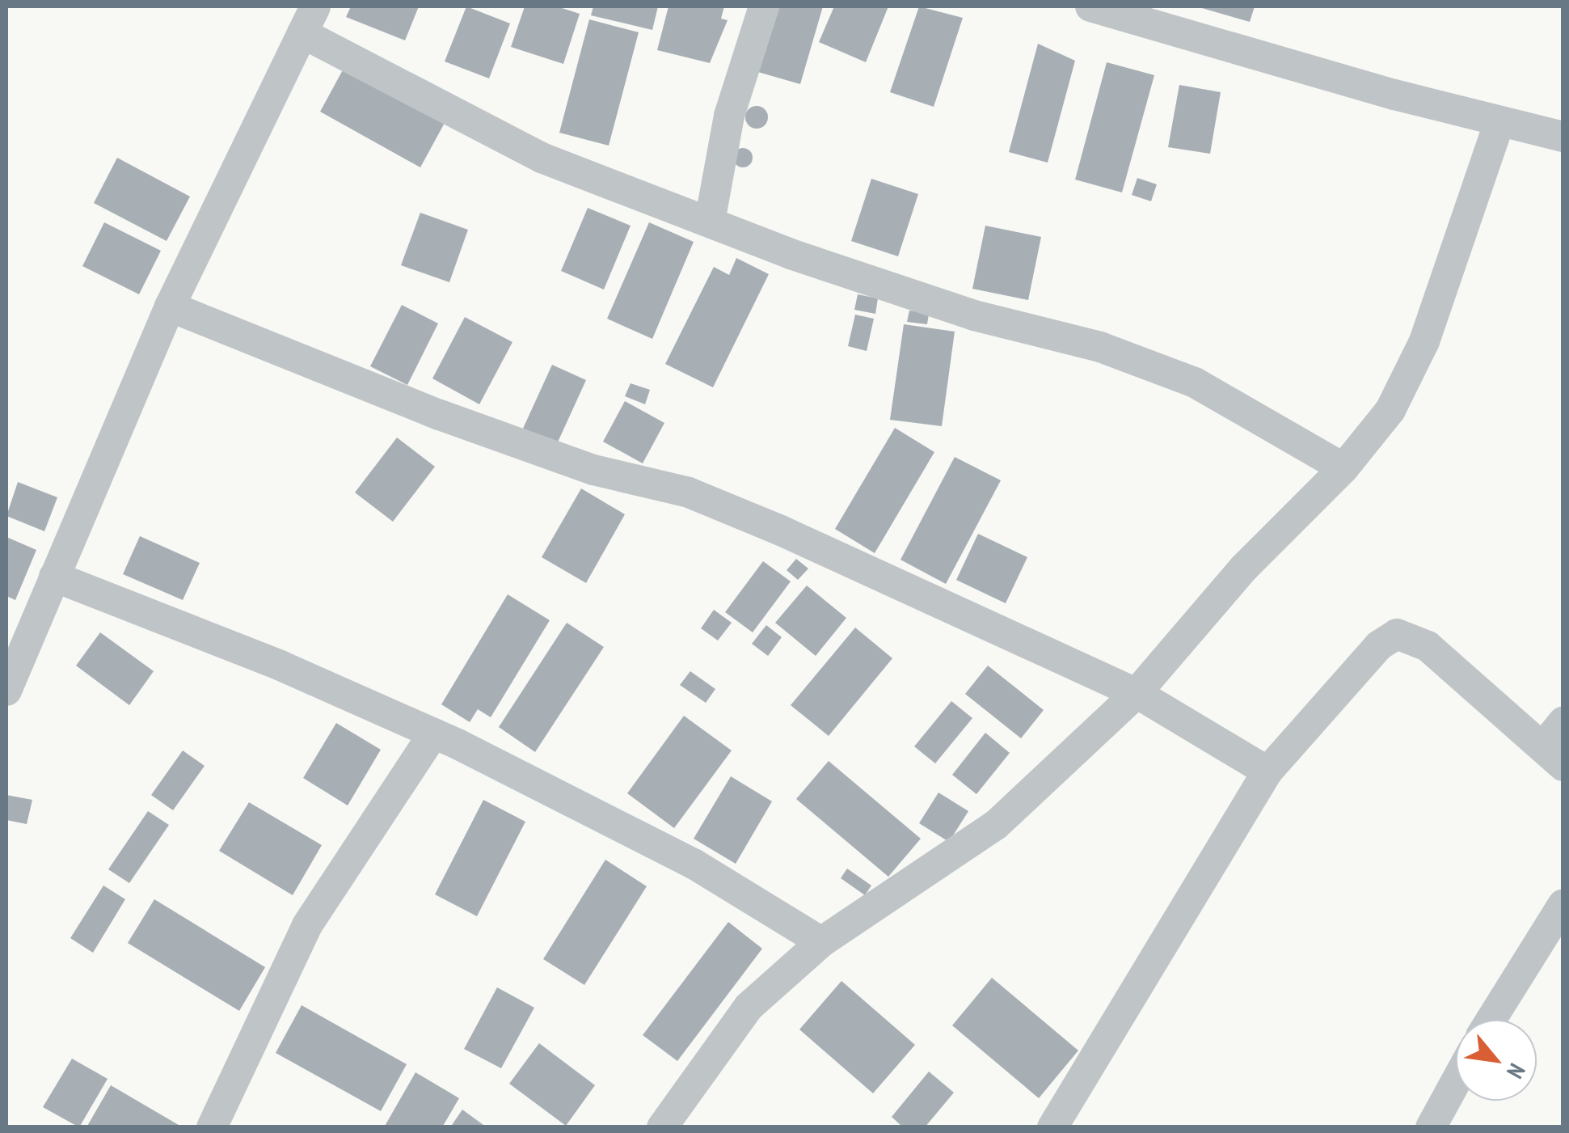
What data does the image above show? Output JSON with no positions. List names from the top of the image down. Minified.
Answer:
{"north":"bottom right"}
